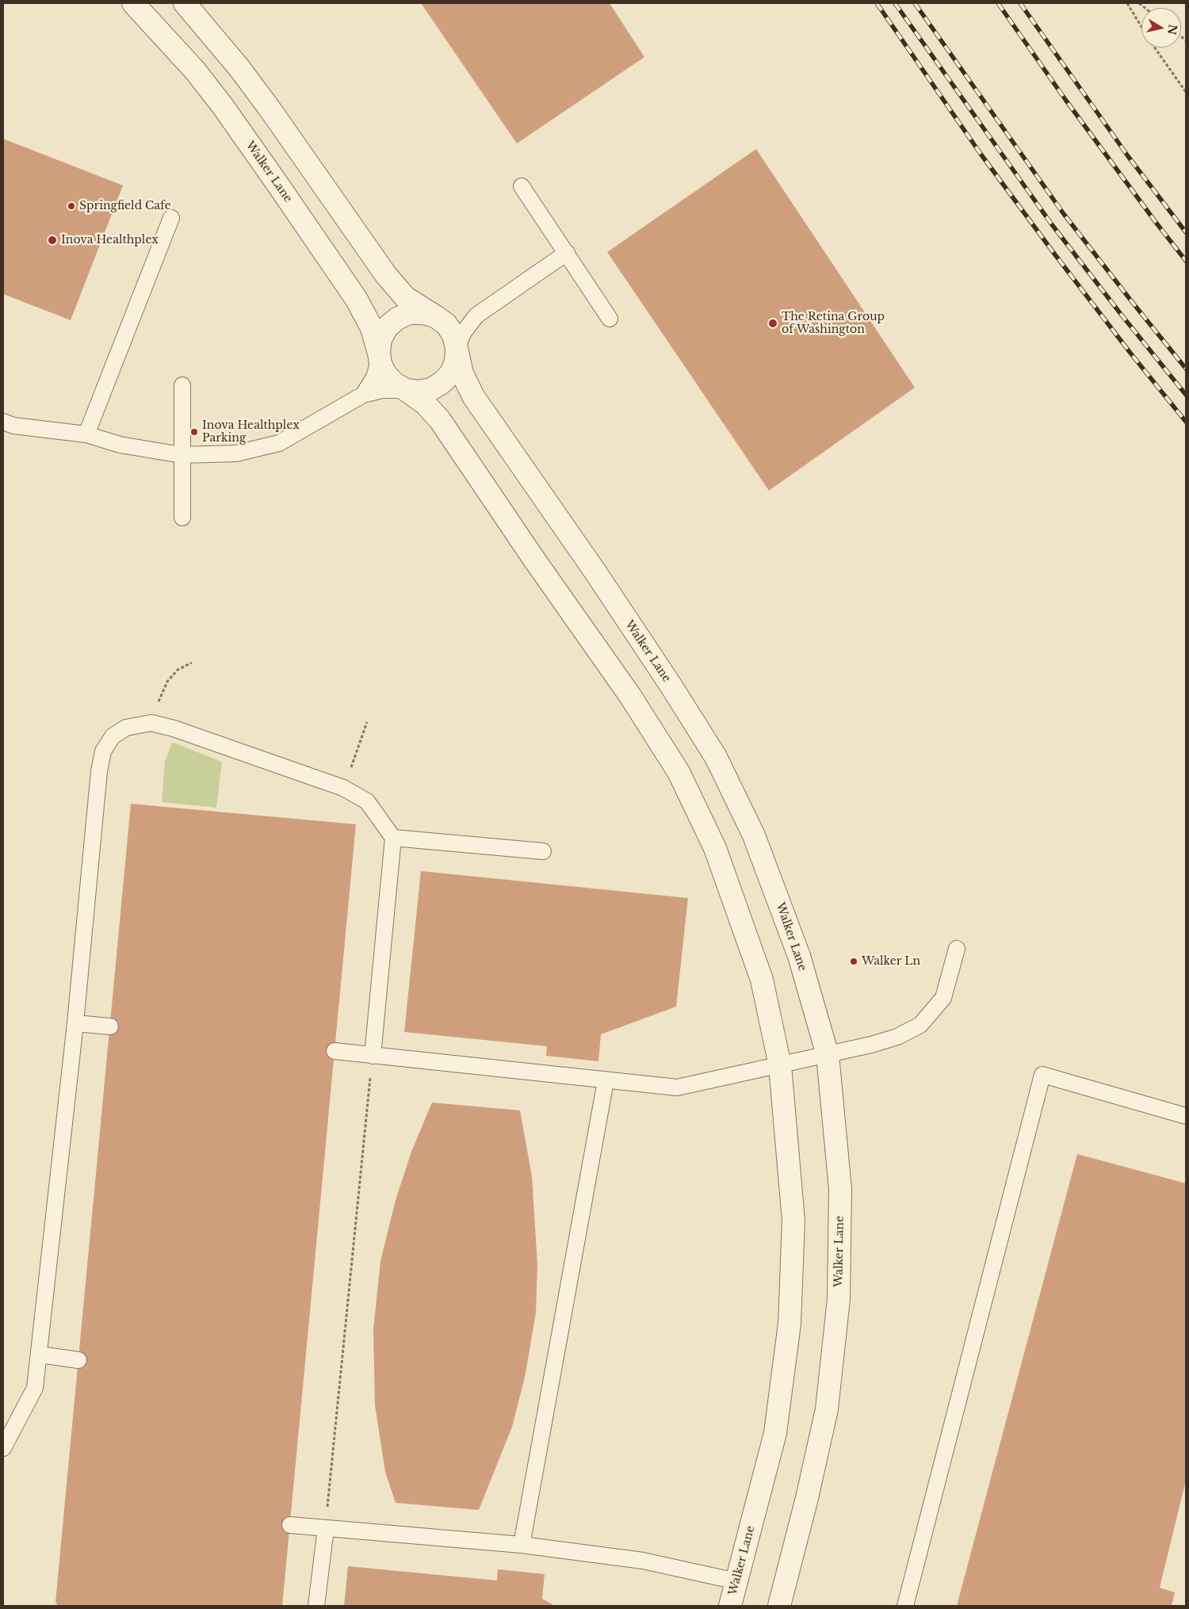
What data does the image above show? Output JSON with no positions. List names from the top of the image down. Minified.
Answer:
{"streets":{"street":["Walker Lane"]},"places":["Springfield Cafe","Inova Healthplex","The Retina Group of Washington","Inova Healthplex Parking","Walker Ln"],"north":"right"}
